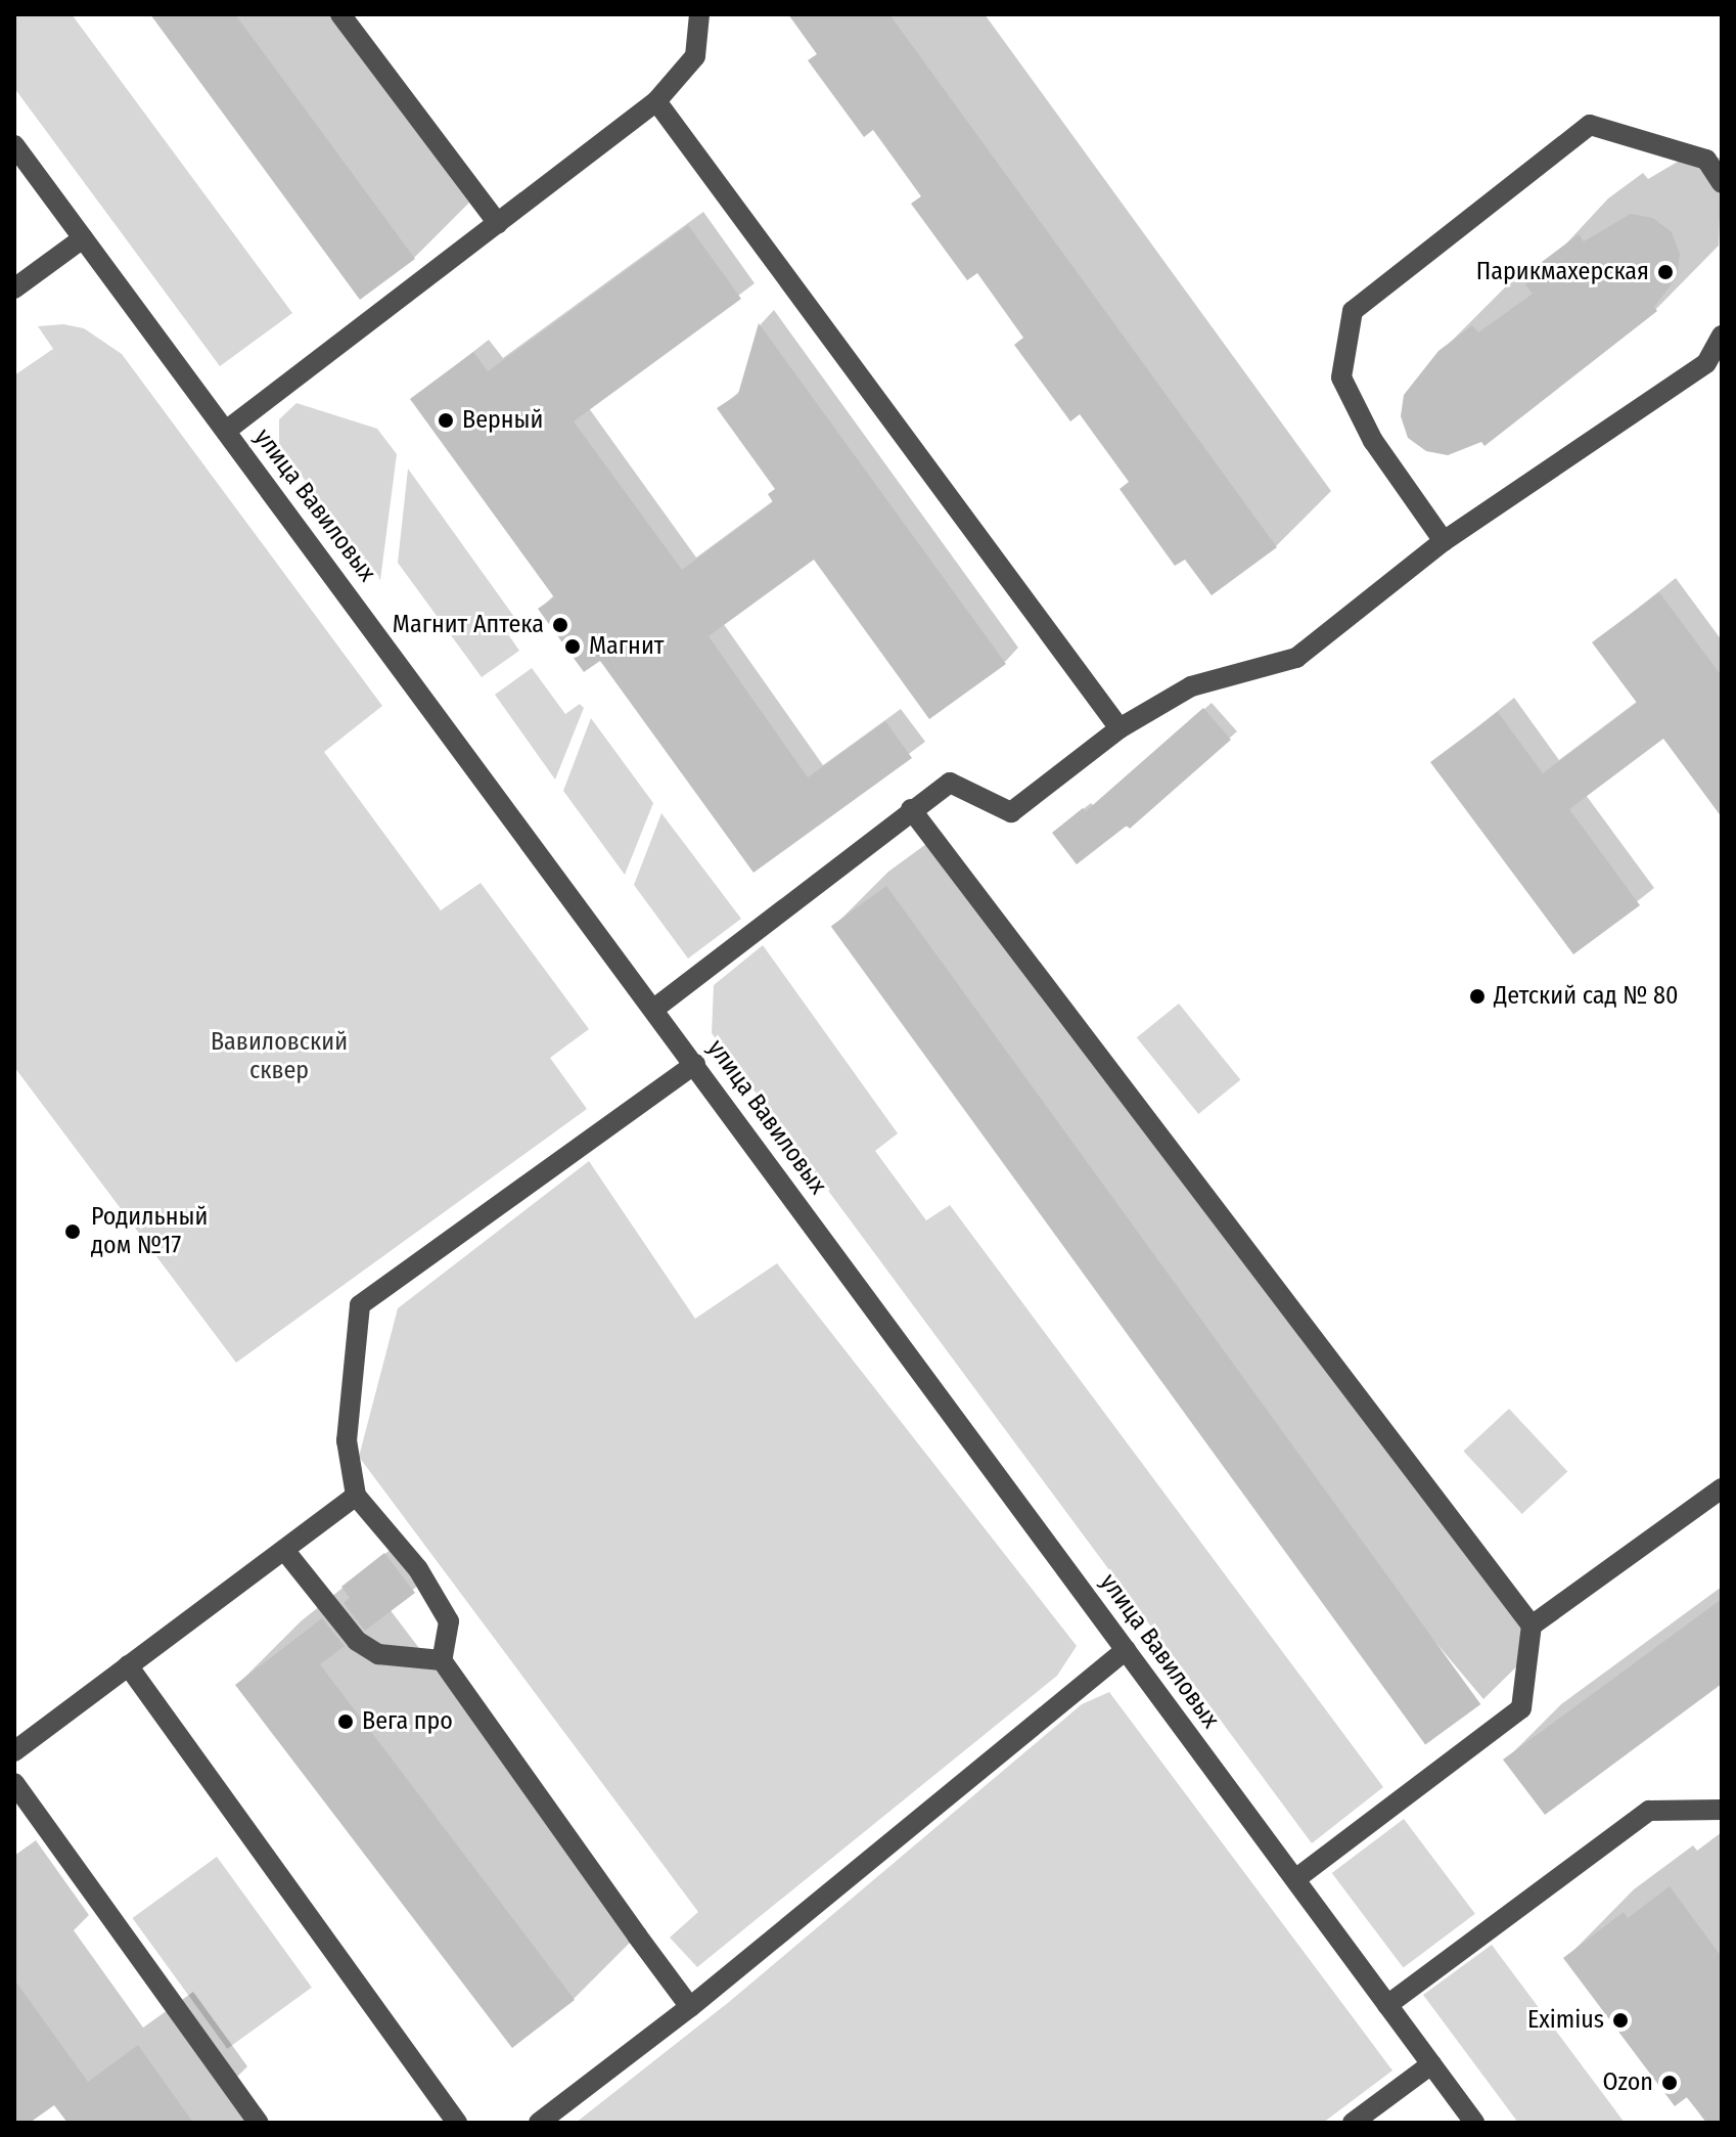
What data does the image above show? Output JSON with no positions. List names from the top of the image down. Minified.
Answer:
{"streets":{"street":["улица Вавиловых"]},"parks":["Вавиловский сквер"],"places":["Парикмахерская","Верный","Магнит Аптека","Магнит","Детский сад № 80","Родильный дом №17","Вега про","Eximius","Ozon"]}
